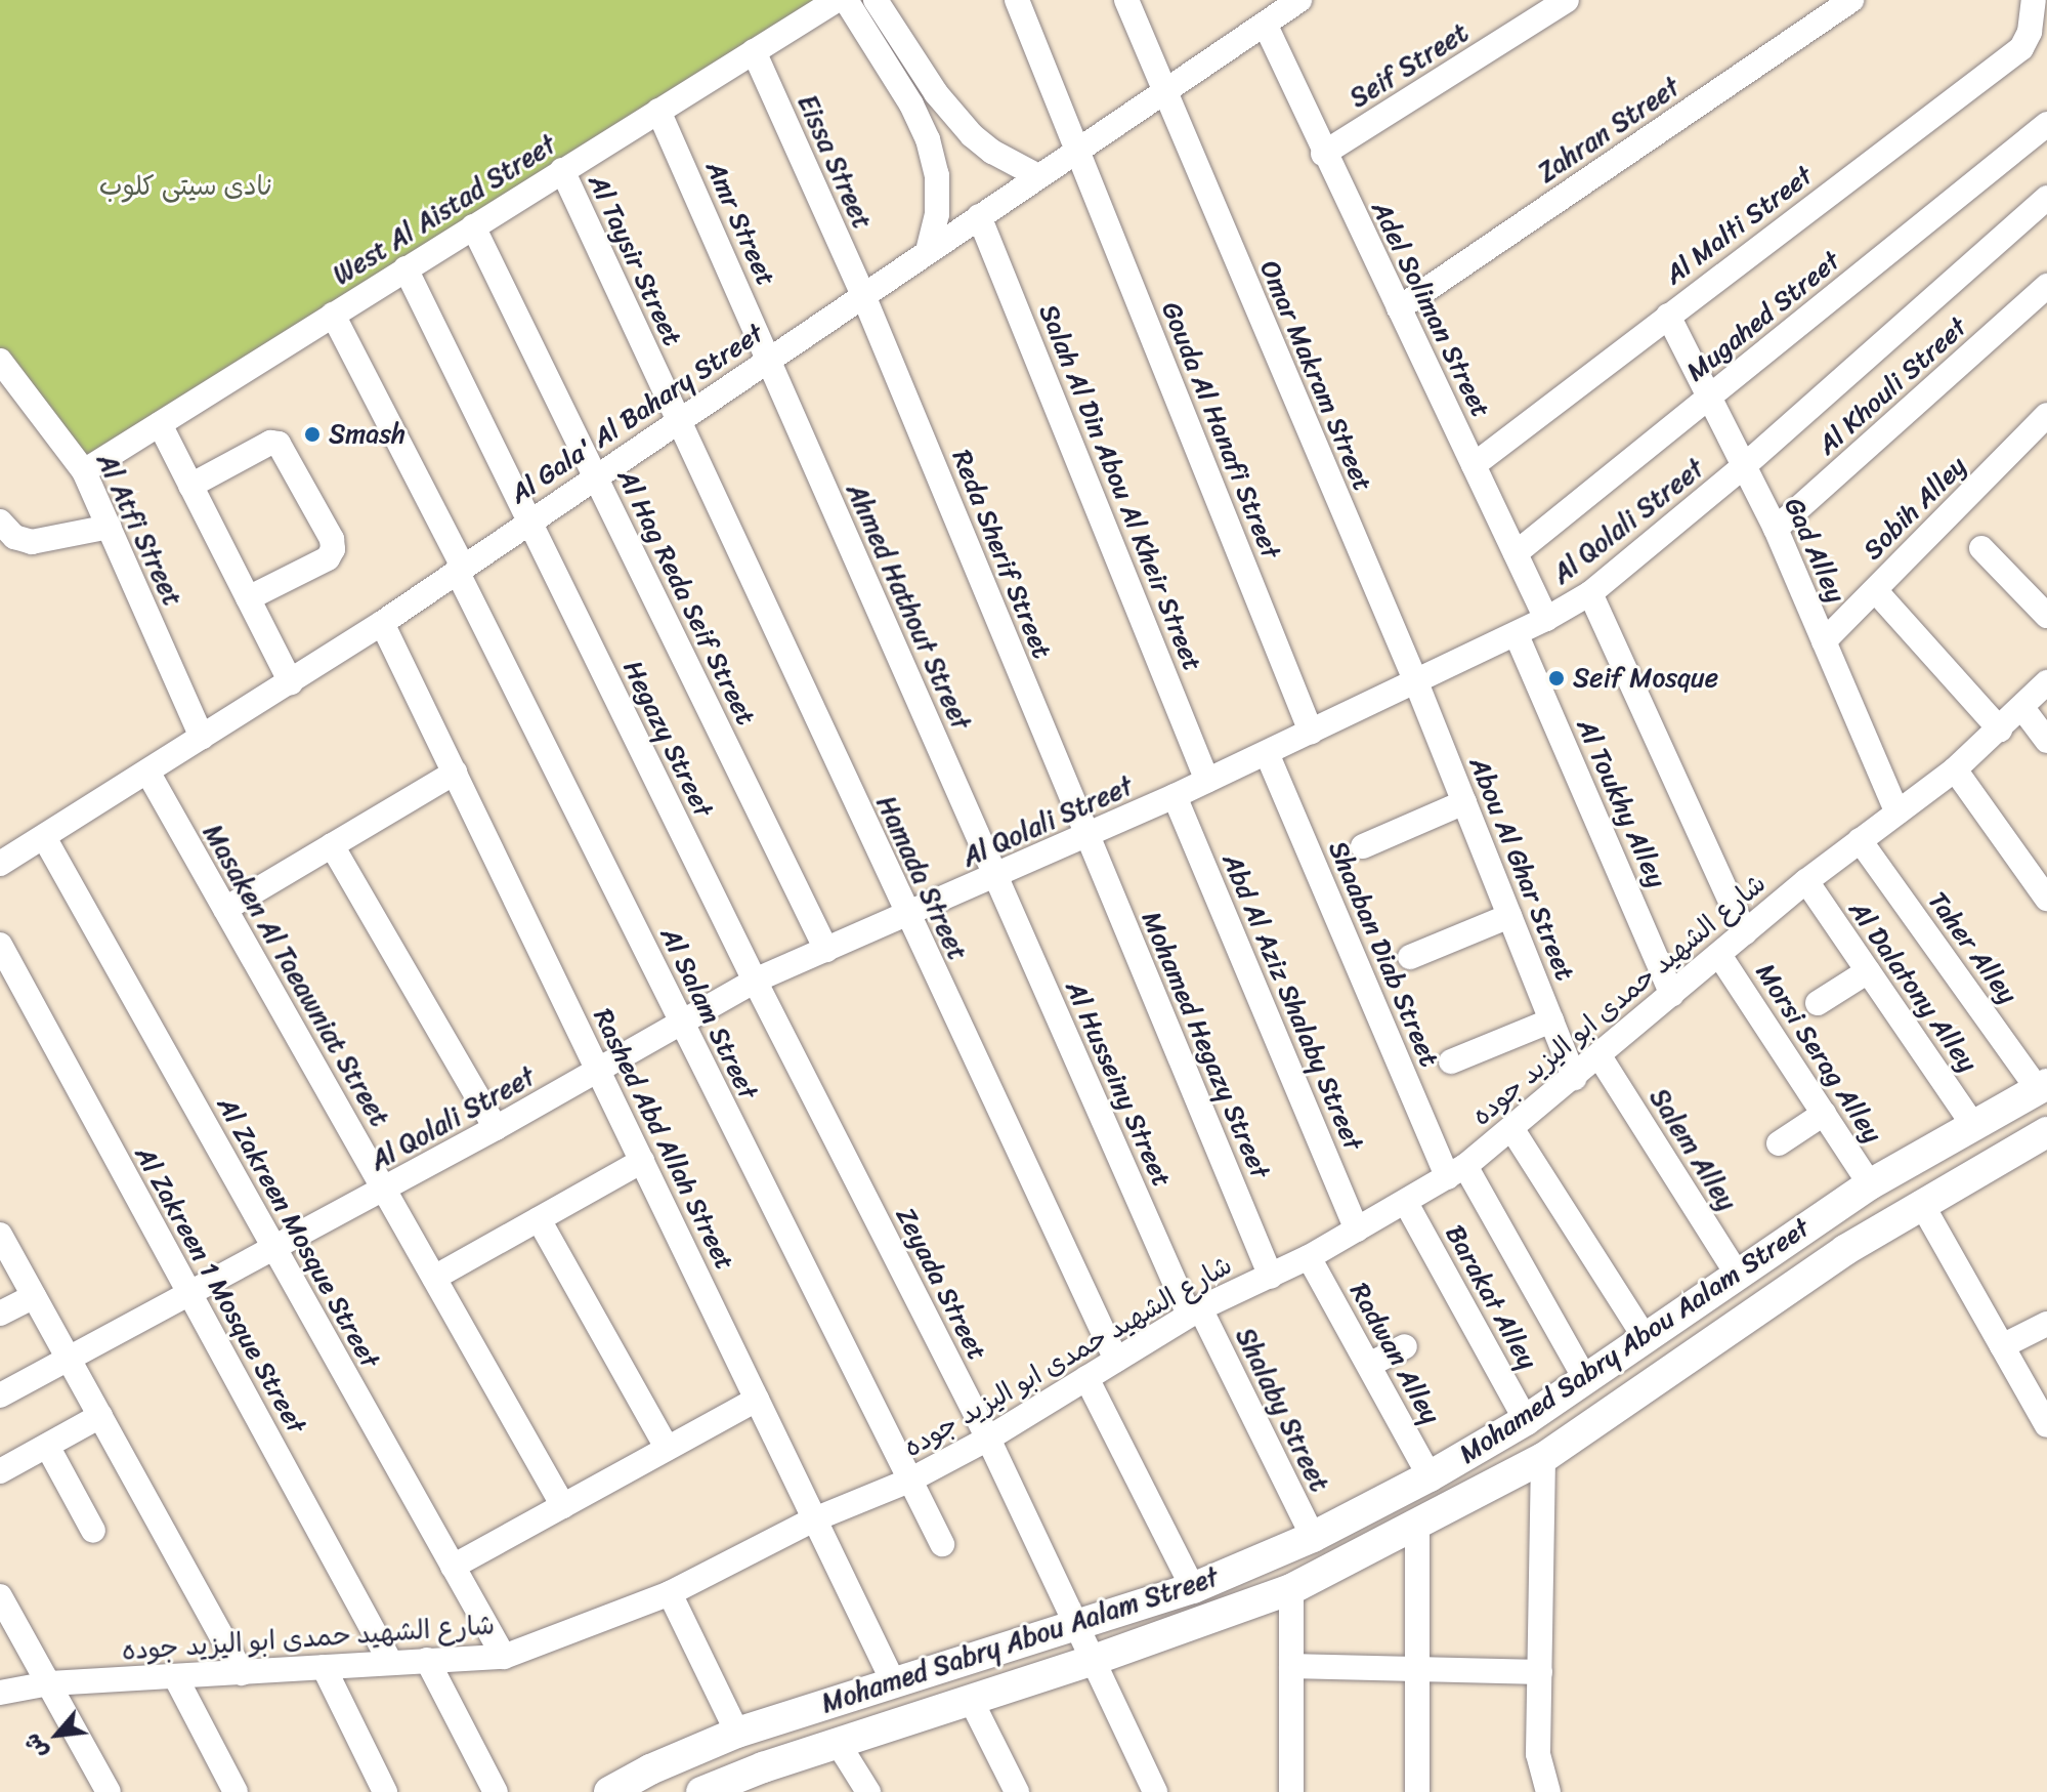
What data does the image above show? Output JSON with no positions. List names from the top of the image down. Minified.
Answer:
{"streets":{"street":["Seif Street","Zahran Street","Eissa Street","West Al Aistad Street","Amr Street","Al Malti Street","Al Taysir Street","Adel Soliman Street","Mugahed Street","Omar Makram Street","Al Khouli Street","Al Gala' Al Bahary Street","Gouda Al Hanafi Street","Salah Al Din Abou Al Kheir Street","Sobih Alley","Al Qolali Street","Al Atfi Street","Gad Alley","Reda Sherif Street","Al Hag Reda Seif Street","Ahmed Hathout Street","Hegazy Street","Al Toukhy Alley","Abou Al Ghar Street","Hamada Street","Taher Alley","Shaaban Diab Street","Masaken Al Taeawniat Street","Al Dalatony Alley","شارع الشهيد حمدى ابو اليزيد جوده","Abd Al Aziz Shalaby Street","Al Salam Street","Mohamed Hegazy Street","Morsi Serag Alley","Al Husseiny Street","Rashed Abd Allah Street","Salem Alley","Al Zakreen Mosque Street","Zeyada Street","Al Zakreen 1 Mosque Street","Barakat Alley","Mohamed Sabry Abou Aalam Street","Radwan Alley","Shalaby Street"]},"crossings":[["Seif Street","Adel Soliman Street"],["Zahran Street","Adel Soliman Street"],["Eissa Street","West Al Aistad Street"],["Eissa Street","Al Gala' Al Bahary Street"],["Eissa Street","Reda Sherif Street"],["West Al Aistad Street","Amr Street"],["West Al Aistad Street","Al Taysir Street"],["West Al Aistad Street","Al Atfi Street"],["West Al Aistad Street","Al Hag Reda Seif Street"],["West Al Aistad Street","Hegazy Street"],["West Al Aistad Street","Al Salam Street"],["Amr Street","Al Gala' Al Bahary Street"],["Amr Street","Ahmed Hathout Street"],["Al Malti Street","Adel Soliman Street"],["Al Malti Street","Gad Alley"],["Al Taysir Street","Al Gala' Al Bahary Street"],["Al Taysir Street","Hamada Street"],["Adel Soliman Street","Mugahed Street"],["Adel Soliman Street","Al Gala' Al Bahary Street"],["Adel Soliman Street","Al Qolali Street"],["Mugahed Street","Gad Alley"],["Omar Makram Street","Al Gala' Al Bahary Street"],["Omar Makram Street","Al Qolali Street"],["Omar Makram Street","Abou Al Ghar Street"],["Al Khouli Street","Gad Alley"],["Al Gala' Al Bahary Street","Gouda Al Hanafi Street"],["Al Gala' Al Bahary Street","Salah Al Din Abou Al Kheir Street"],["Al Gala' Al Bahary Street","Al Atfi Street"],["Al Gala' Al Bahary Street","Reda Sherif Street"],["Al Gala' Al Bahary Street","Al Hag Reda Seif Street"],["Al Gala' Al Bahary Street","Ahmed Hathout Street"],["Al Gala' Al Bahary Street","Hegazy Street"],["Al Gala' Al Bahary Street","Hamada Street"],["Al Gala' Al Bahary Street","Masaken Al Taeawniat Street"],["Al Gala' Al Bahary Street","Al Salam Street"],["Al Gala' Al Bahary Street","Rashed Abd Allah Street"],["Al Gala' Al Bahary Street","Al Zakreen Mosque Street"],["Gouda Al Hanafi Street","Al Qolali Street"],["Salah Al Din Abou Al Kheir Street","Al Qolali Street"],["Sobih Alley","Gad Alley"],["Al Qolali Street","Gad Alley"],["Al Qolali Street","Reda Sherif Street"],["Al Qolali Street","Al Hag Reda Seif Street"],["Al Qolali Street","Ahmed Hathout Street"],["Al Qolali Street","Hegazy Street"],["Al Qolali Street","Al Toukhy Alley"],["Al Qolali Street","Abou Al Ghar Street"],["Al Qolali Street","Hamada Street"],["Al Qolali Street","Shaaban Diab Street"],["Al Qolali Street","Masaken Al Taeawniat Street"],["Al Qolali Street","Abd Al Aziz Shalaby Street"],["Al Qolali Street","Al Salam Street"],["Al Qolali Street","Mohamed Hegazy Street"],["Al Qolali Street","Al Husseiny Street"],["Al Qolali Street","Rashed Abd Allah Street"],["Al Qolali Street","Al Zakreen Mosque Street"],["Al Qolali Street","Zeyada Street"],["Al Qolali Street","Al Zakreen 1 Mosque Street"],["Gad Alley","شارع الشهيد حمدى ابو اليزيد جوده"],["Reda Sherif Street","Mohamed Hegazy Street"],["Ahmed Hathout Street","Al Husseiny Street"],["Hegazy Street","Zeyada Street"],["Al Toukhy Alley","شارع الشهيد حمدى ابو اليزيد جوده"],["Abou Al Ghar Street","شارع الشهيد حمدى ابو اليزيد جوده"],["Hamada Street","شارع الشهيد حمدى ابو اليزيد جوده"],["Taher Alley","شارع الشهيد حمدى ابو اليزيد جوده"],["Taher Alley","Mohamed Sabry Abou Aalam Street"],["Shaaban Diab Street","شارع الشهيد حمدى ابو اليزيد جوده"],["Shaaban Diab Street","Mohamed Sabry Abou Aalam Street"],["Al Dalatony Alley","شارع الشهيد حمدى ابو اليزيد جوده"],["Al Dalatony Alley","Mohamed Sabry Abou Aalam Street"],["شارع الشهيد حمدى ابو اليزيد جوده","Abd Al Aziz Shalaby Street"],["شارع الشهيد حمدى ابو اليزيد جوده","Al Salam Street"],["شارع الشهيد حمدى ابو اليزيد جوده","Mohamed Hegazy Street"],["شارع الشهيد حمدى ابو اليزيد جوده","Morsi Serag Alley"],["شارع الشهيد حمدى ابو اليزيد جوده","Al Husseiny Street"],["شارع الشهيد حمدى ابو اليزيد جوده","Rashed Abd Allah Street"],["شارع الشهيد حمدى ابو اليزيد جوده","Salem Alley"],["شارع الشهيد حمدى ابو اليزيد جوده","Al Zakreen Mosque Street"],["شارع الشهيد حمدى ابو اليزيد جوده","Zeyada Street"],["شارع الشهيد حمدى ابو اليزيد جوده","Al Zakreen 1 Mosque Street"],["شارع الشهيد حمدى ابو اليزيد جوده","Barakat Alley"],["شارع الشهيد حمدى ابو اليزيد جوده","Radwan Alley"],["شارع الشهيد حمدى ابو اليزيد جوده","Shalaby Street"],["Morsi Serag Alley","Mohamed Sabry Abou Aalam Street"],["Al Husseiny Street","Shalaby Street"],["Rashed Abd Allah Street","Mohamed Sabry Abou Aalam Street"],["Salem Alley","Mohamed Sabry Abou Aalam Street"],["Zeyada Street","Mohamed Sabry Abou Aalam Street"],["Barakat Alley","Mohamed Sabry Abou Aalam Street"],["Mohamed Sabry Abou Aalam Street","Radwan Alley"],["Mohamed Sabry Abou Aalam Street","Shalaby Street"]],"parks":["نادى سيتى كلوب"],"places":["Smash","Seif Mosque"],"north":"bottom left"}
